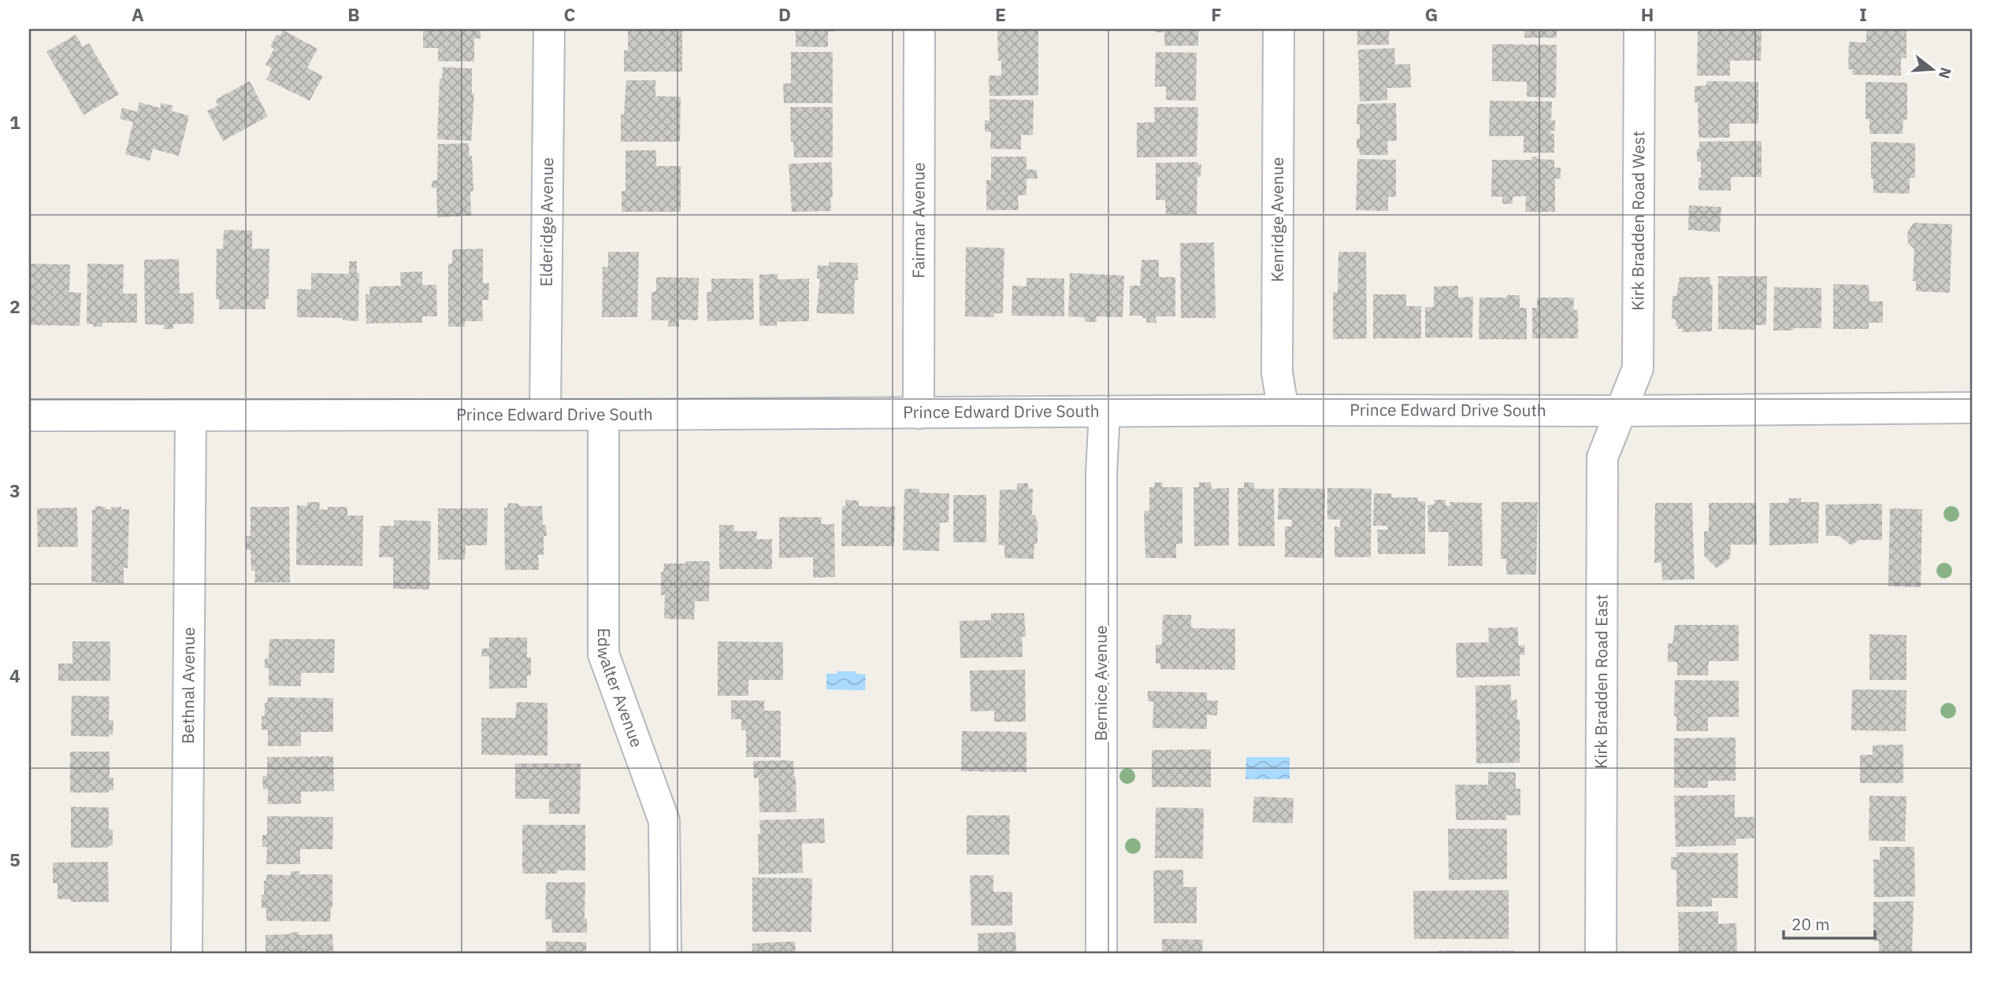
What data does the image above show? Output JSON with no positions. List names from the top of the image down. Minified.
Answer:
{"streets":{"street":["Kenridge Avenue","Fairmar Avenue","Kirk Bradden Road West","Elderidge Avenue","Prince Edward Drive South","Kirk Bradden Road East","Bernice Avenue","Bethnal Avenue","Edwalter Avenue"]},"crossings":[["Kenridge Avenue","Prince Edward Drive South"],["Fairmar Avenue","Prince Edward Drive South"],["Kirk Bradden Road West","Prince Edward Drive South"],["Kirk Bradden Road West","Kirk Bradden Road East"],["Elderidge Avenue","Prince Edward Drive South"],["Prince Edward Drive South","Kirk Bradden Road East"],["Prince Edward Drive South","Bernice Avenue"],["Prince Edward Drive South","Bethnal Avenue"],["Prince Edward Drive South","Edwalter Avenue"]],"scale_bar":"20 m","north":"right","grid":{"columns":["A","B","C","D","E","F","G","H","I"],"rows":["1","2","3","4","5"]}}
